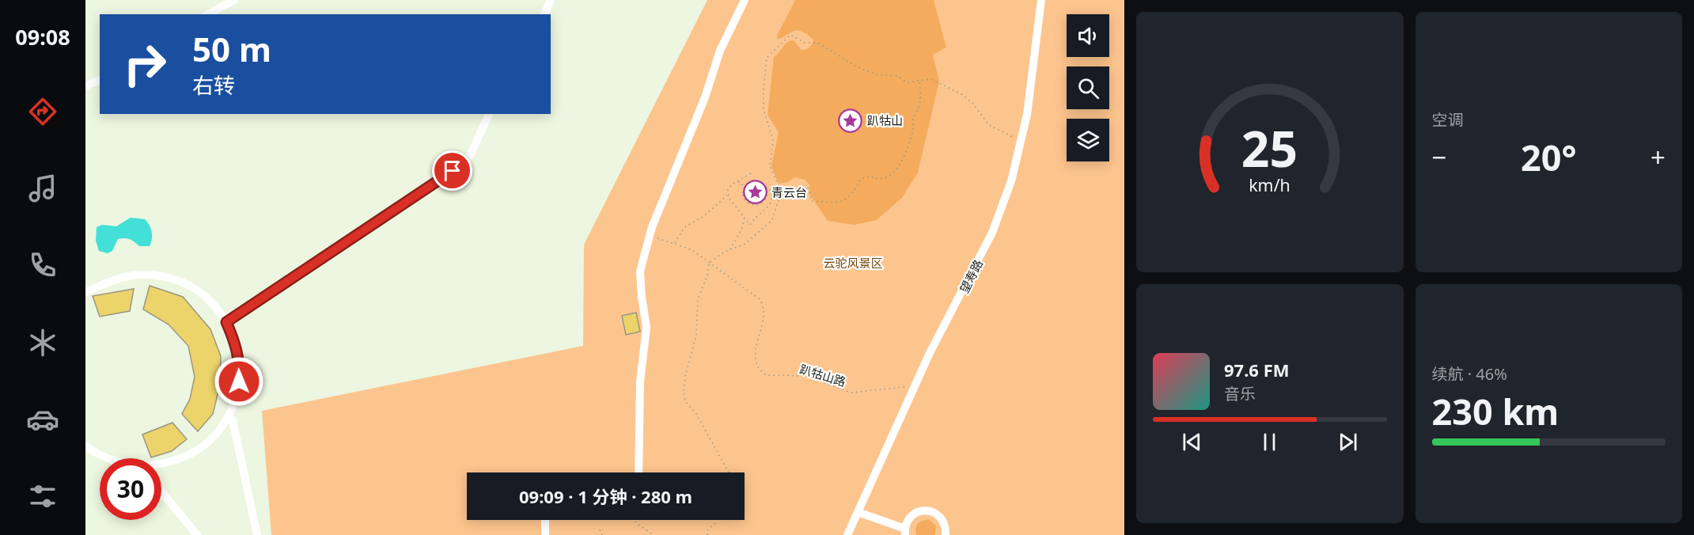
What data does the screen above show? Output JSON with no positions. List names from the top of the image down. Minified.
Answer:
{"streets":{"street":["望寿路"],"path":["趴牯山路"]},"crossings":[["望寿路","趴牯山路"]],"parks":["云驼风景区"],"places":{"place":["趴牯山","青云台"]},"page":{"tabs":"09:08","tile":["空调",["续航 · 46%","230 km"]],"turn":["50 m","右转"],"heat":["−","20°","+"],"song":["97.6 FM","音乐"],"limit":"30","trip":"09:09 · 1 分钟 · 280 m","gauge":["25","km/h"]}}
